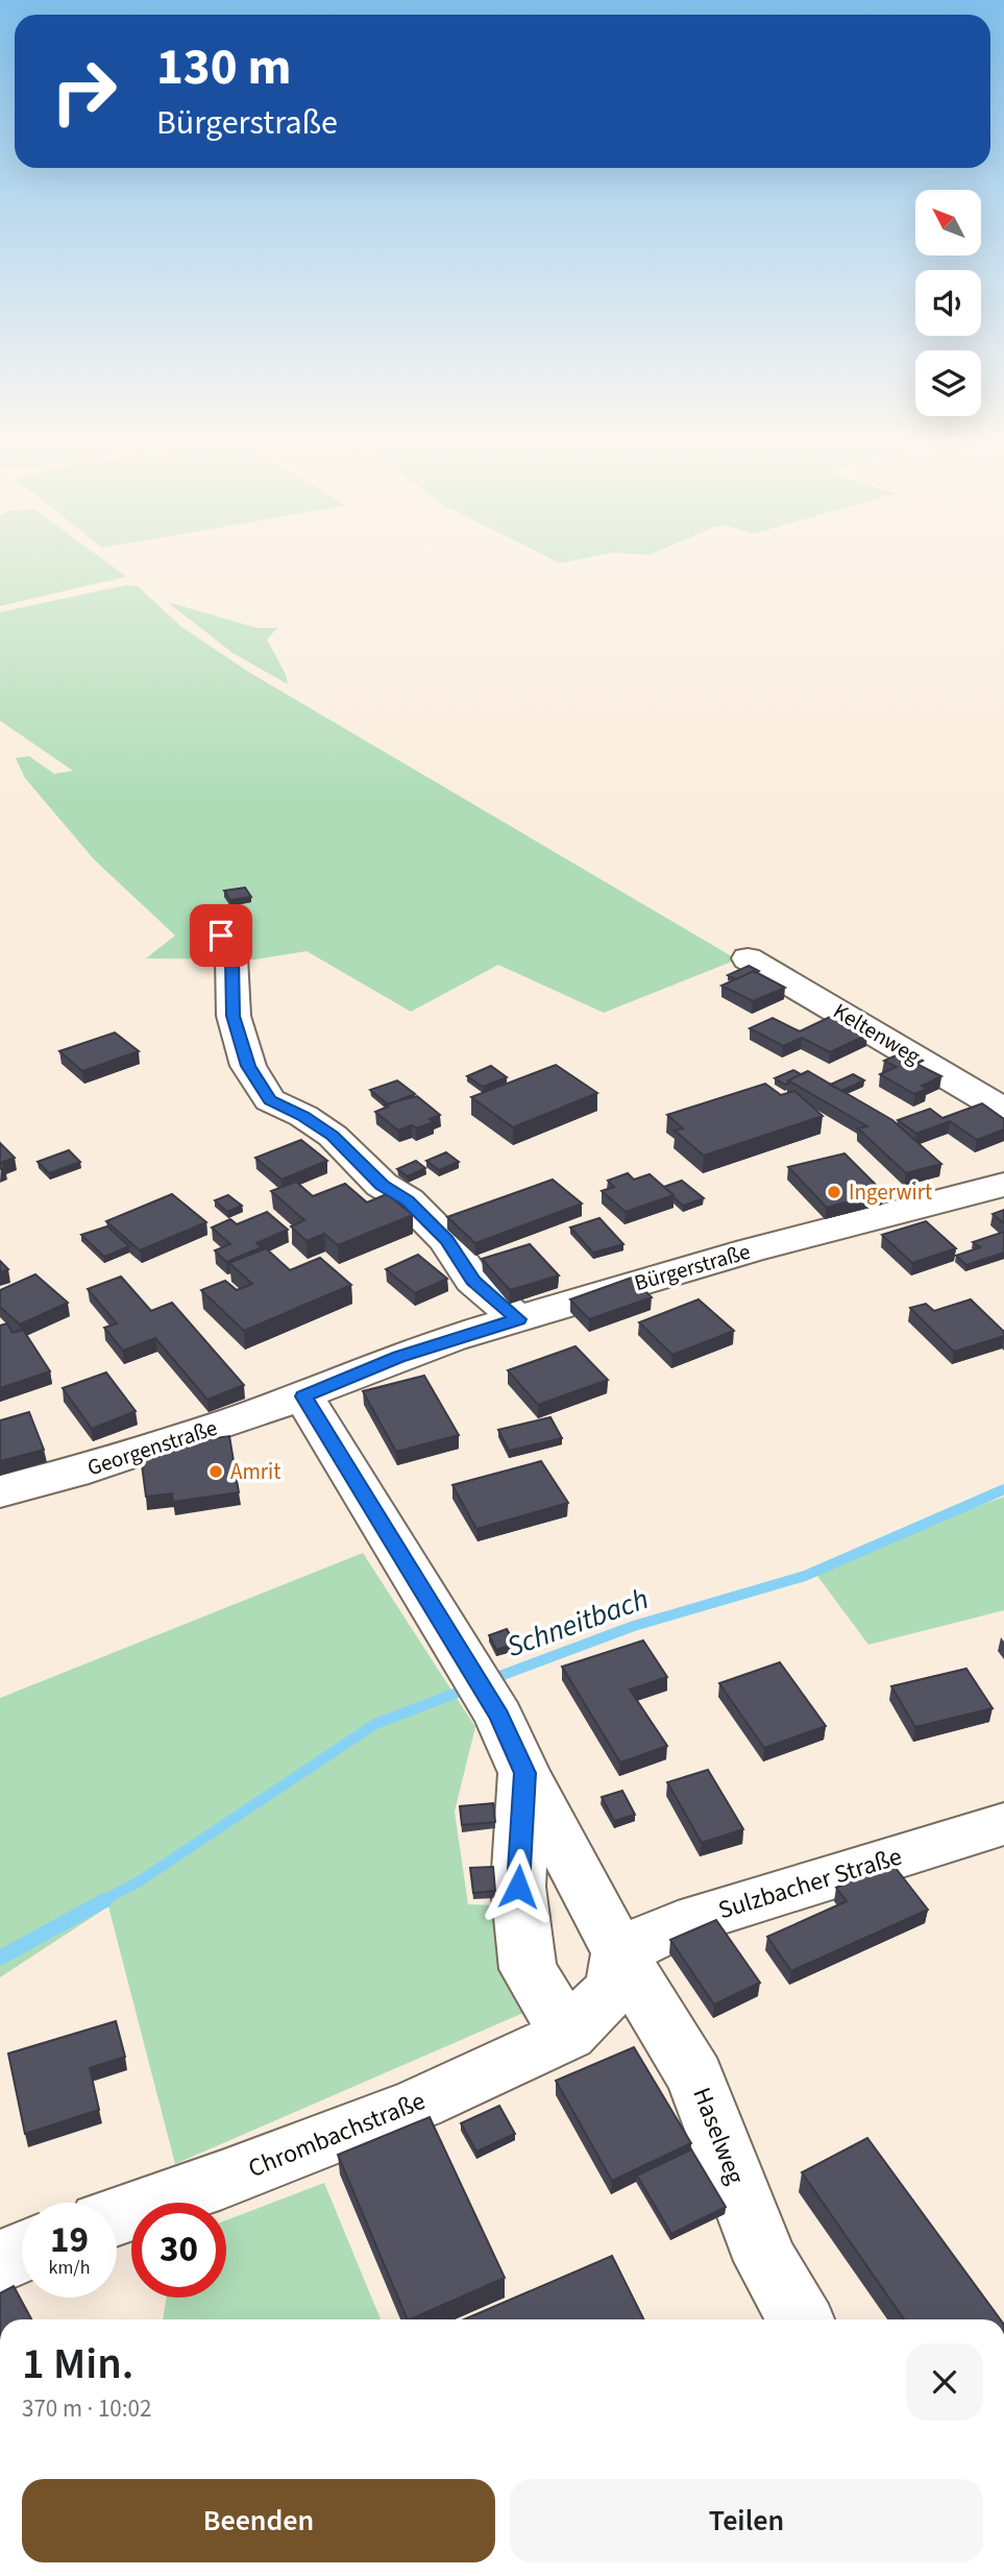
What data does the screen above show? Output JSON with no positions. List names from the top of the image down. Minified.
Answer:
{"streets":{"street":["Keltenweg","Bürgerstraße","Georgenstraße","Sulzbacher Straße","Chrombachstraße","Haselweg"]},"crossings":[["Bürgerstraße","Georgenstraße"],["Sulzbacher Straße","Chrombachstraße"],["Sulzbacher Straße","Haselweg"],["Chrombachstraße","Haselweg"]],"water":["Schneitbach"],"places":["Ingerwirt","Amrit"],"north":"top left","page":{"turn":["130 m","Bürgerstraße"],"speed":"19 km/h","limit":"30","heading":["1 Min.","370 m · 10:02"],"buttons":["Beenden","Teilen"]}}
